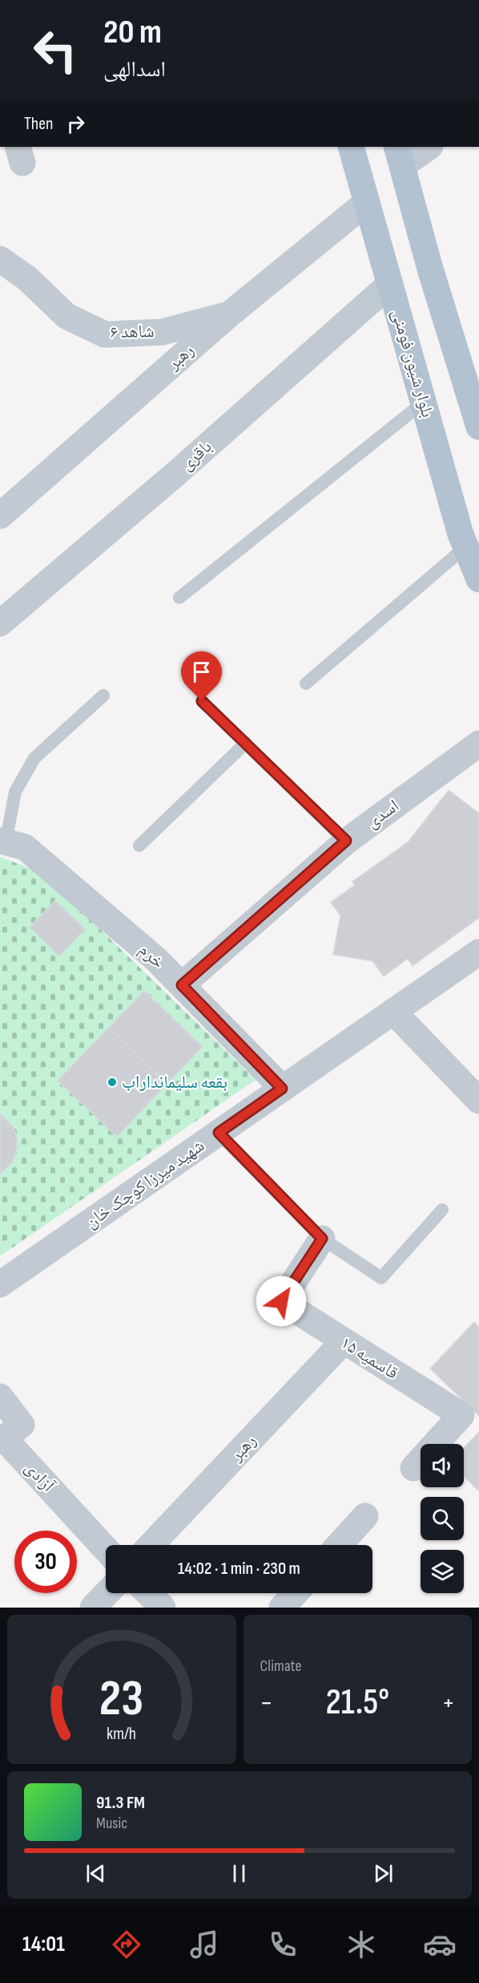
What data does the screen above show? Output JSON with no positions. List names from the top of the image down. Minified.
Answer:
{"streets":{"main road":["بلوار شیون فومنی"],"street":["شاهد ۶","رهبر","باقری","اسدی","خرم","شهید میرزا کوچک خان","قاسمیه ۱۵","آزادی"]},"crossings":[["شاهد ۶","رهبر"],["رهبر","بلوار شیون فومنی"],["رهبر","قاسمیه ۱۵"],["بلوار شیون فومنی","باقری"],["اسدی","خرم"],["خرم","شهید میرزا کوچک خان"]],"places":["بقعه سلیمانداراب"],"page":{"turn":["20 m","اسدالهی"],"then":"Then","limit":"30","trip":"14:02 · 1 min · 230 m","tile":"Climate","heat":["−","21.5°","+"],"song":["91.3 FM","Music"],"tabs":"14:01","gauge":["23","km/h"]}}
